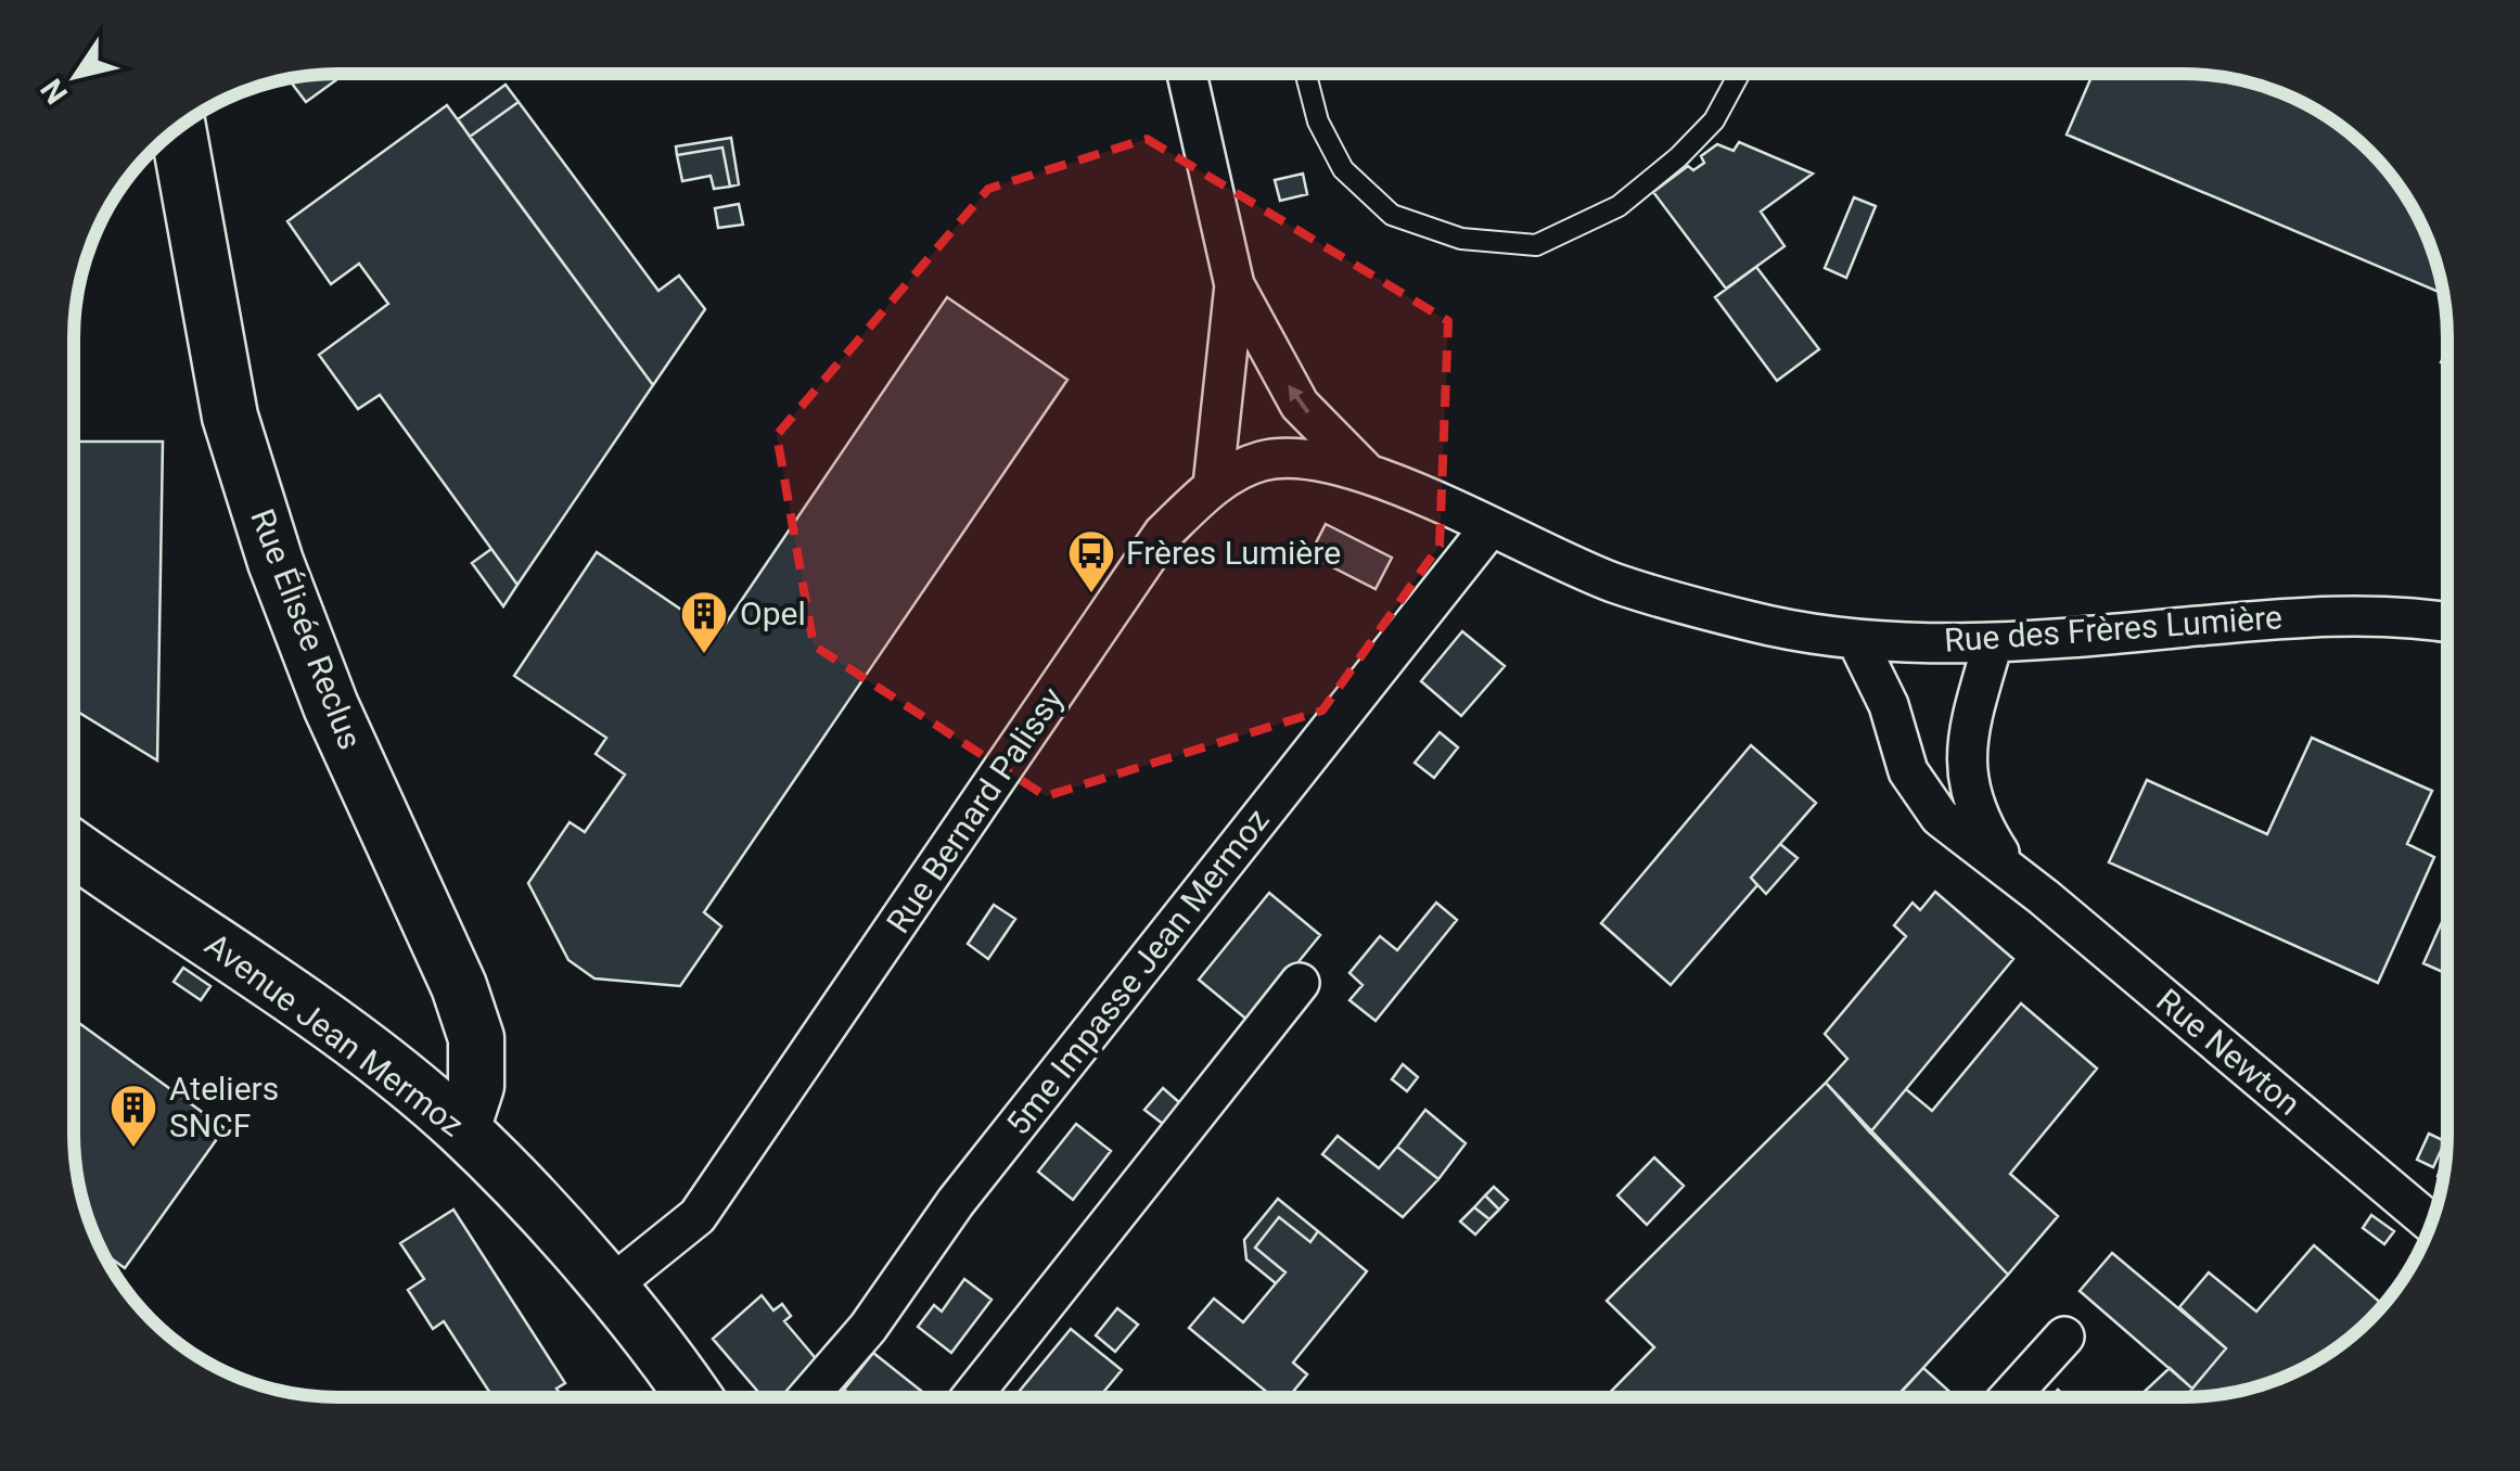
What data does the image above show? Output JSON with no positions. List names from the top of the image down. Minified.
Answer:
{"streets":{"street":["Rue Élisée Reclus","Rue des Frères Lumière","Rue Bernard Palissy","5me Impasse Jean Mermoz","Avenue Jean Mermoz","Rue Newton"]},"crossings":[["Rue Élisée Reclus","Avenue Jean Mermoz"],["Rue des Frères Lumière","Rue Bernard Palissy"],["Rue des Frères Lumière","5me Impasse Jean Mermoz"],["Rue des Frères Lumière","Rue Newton"],["Rue Bernard Palissy","Avenue Jean Mermoz"]],"places":{"bus stop":["Frères Lumière"],"building":["Opel","Ateliers SNCF"]},"north":"bottom left"}
